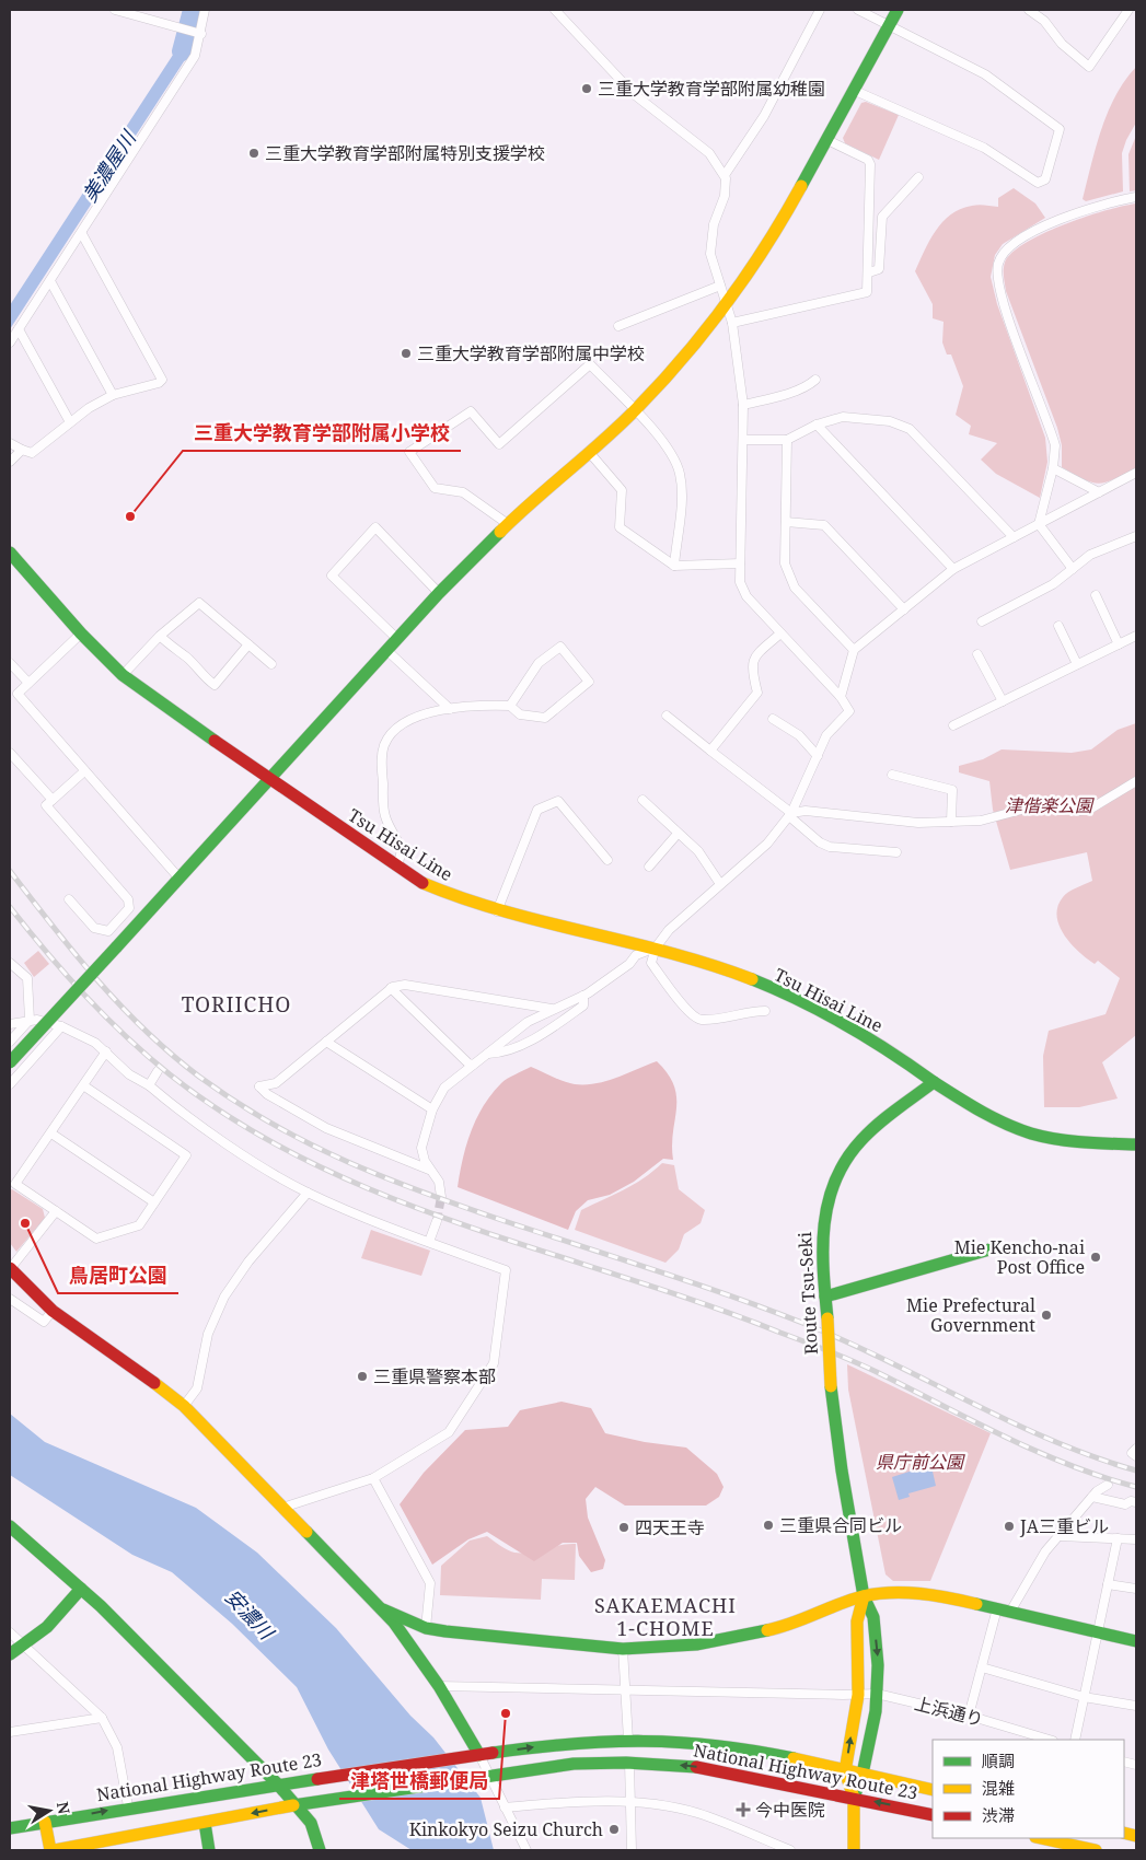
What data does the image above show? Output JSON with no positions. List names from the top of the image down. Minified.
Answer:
{"streets":{"main road":["Tsu Hisai Line","Route Tsu-Seki","National Highway Route 23"],"street":["上浜通り"]},"crossings":[["Tsu Hisai Line","Route Tsu-Seki"],["Route Tsu-Seki","上浜通り"],["Route Tsu-Seki","National Highway Route 23"]],"districts":["TORIICHO","SAKAEMACHI 1-CHOME"],"water":["美濃屋川","安濃川"],"parks":["津偕楽公園","県庁前公園"],"places":{"other":["三重大学教育学部附属幼稚園","三重大学教育学部附属特別支援学校","三重大学教育学部附属中学校","三重大学教育学部附属小学校","鳥居町公園","Mie Kencho-nai Post Office","Mie Prefectural Government","三重県警察本部","三重県合同ビル","JA三重ビル","四天王寺","津塔世橋郵便局","Kinkokyo Seizu Church"],"health":["今中医院"]},"legend":["順調","混雑","渋滞"],"north":"right"}
